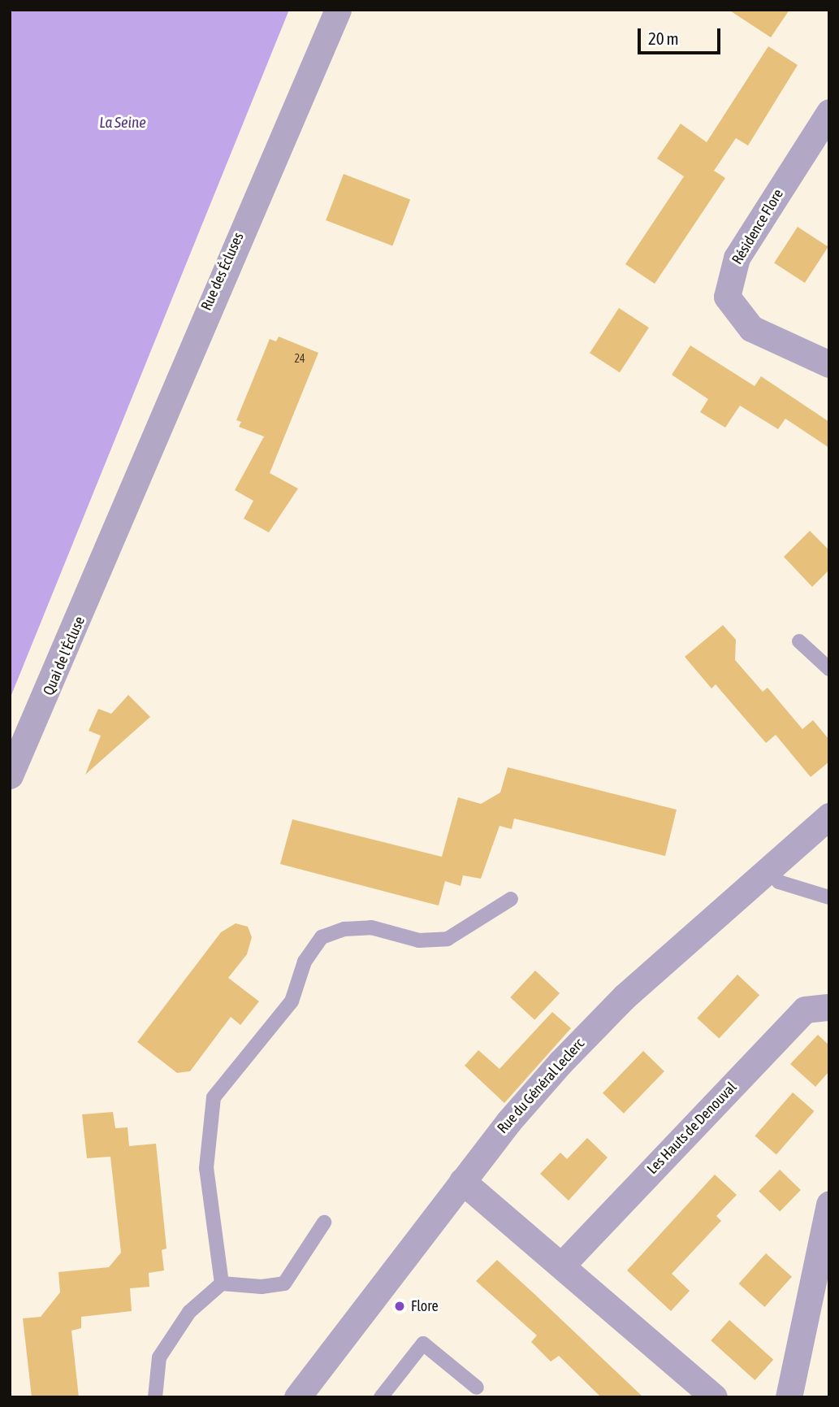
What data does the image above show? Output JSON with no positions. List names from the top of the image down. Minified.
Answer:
{"streets":{"street":["Résidence Flore","Rue des Écluses","Quai de l'Écluse","Rue du Général Leclerc","Les Hauts de Denouval"]},"crossings":[["Rue des Écluses","Quai de l'Écluse"]],"water":["La Seine"],"places":["Flore"],"house_numbers":["24"],"scale_bar":"20 m"}
